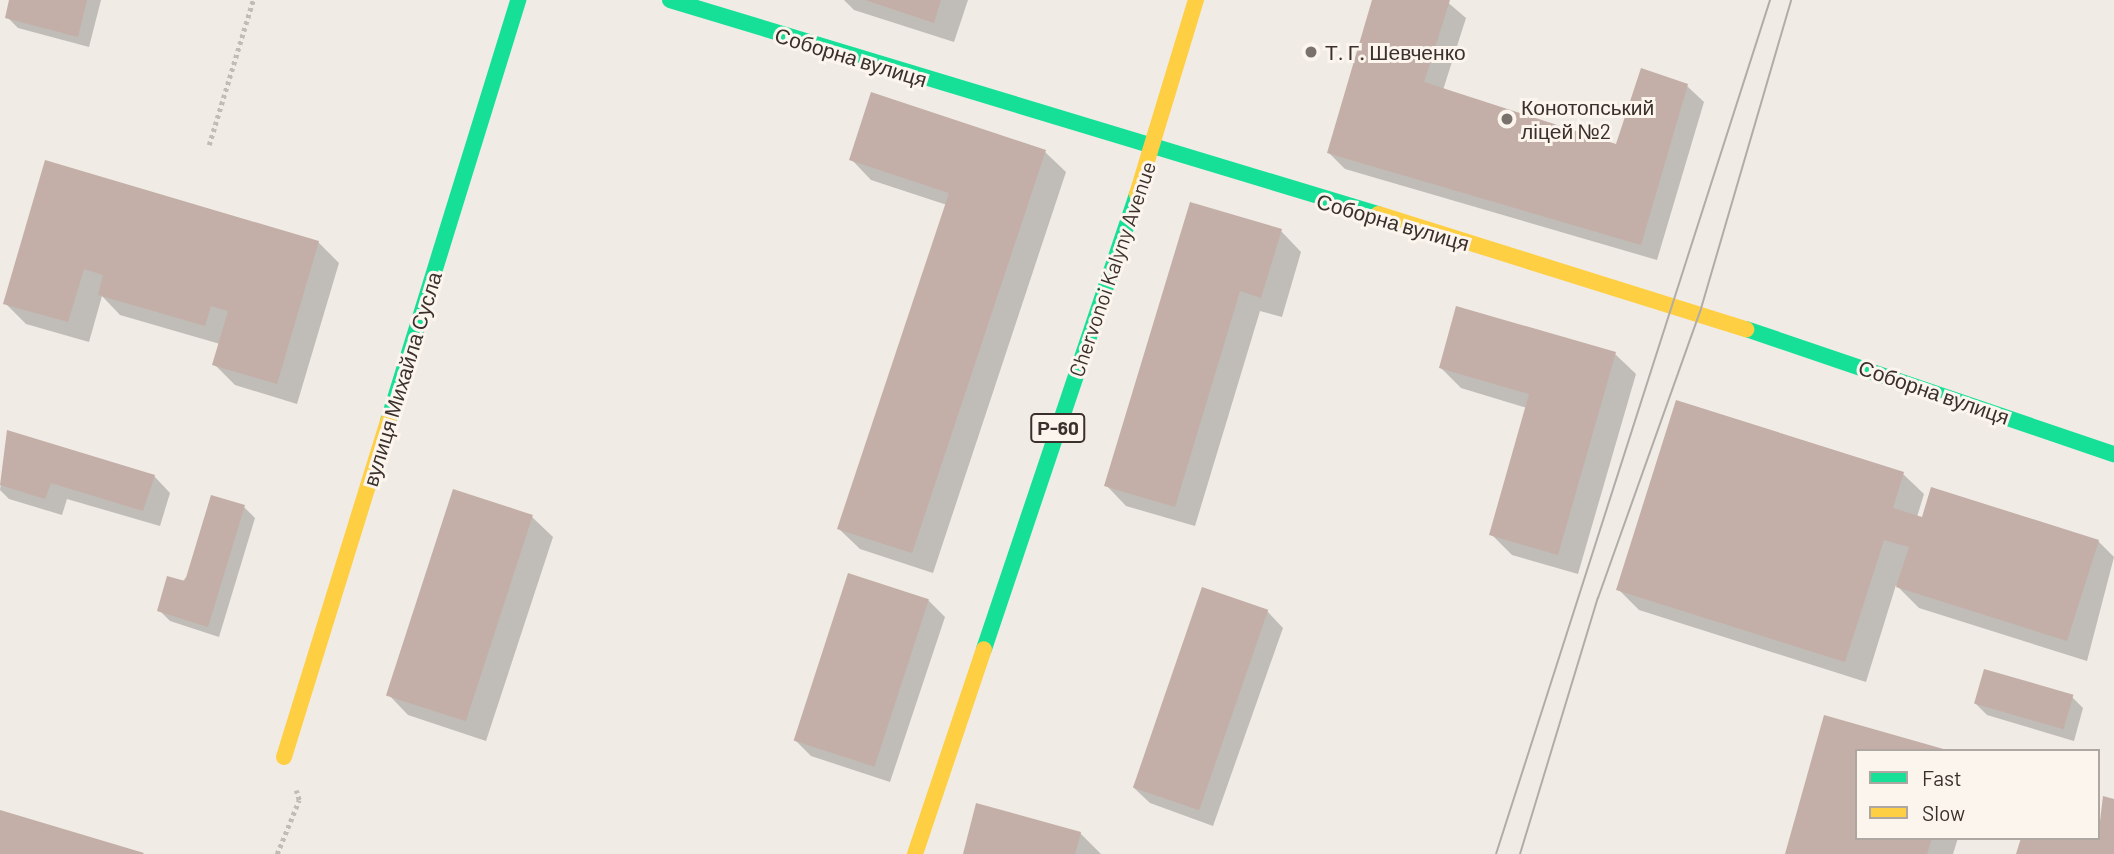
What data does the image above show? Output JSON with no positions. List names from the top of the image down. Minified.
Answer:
{"streets":{"street":["Соборна вулиця","Chervonoi Kalyny Avenue","вулиця Михайла Сусла","Р-60"]},"crossings":[["Соборна вулиця","Chervonoi Kalyny Avenue"]],"places":["Т. Г. Шевченко","Конотопський ліцей №2"],"legend":["Fast","Slow"]}
